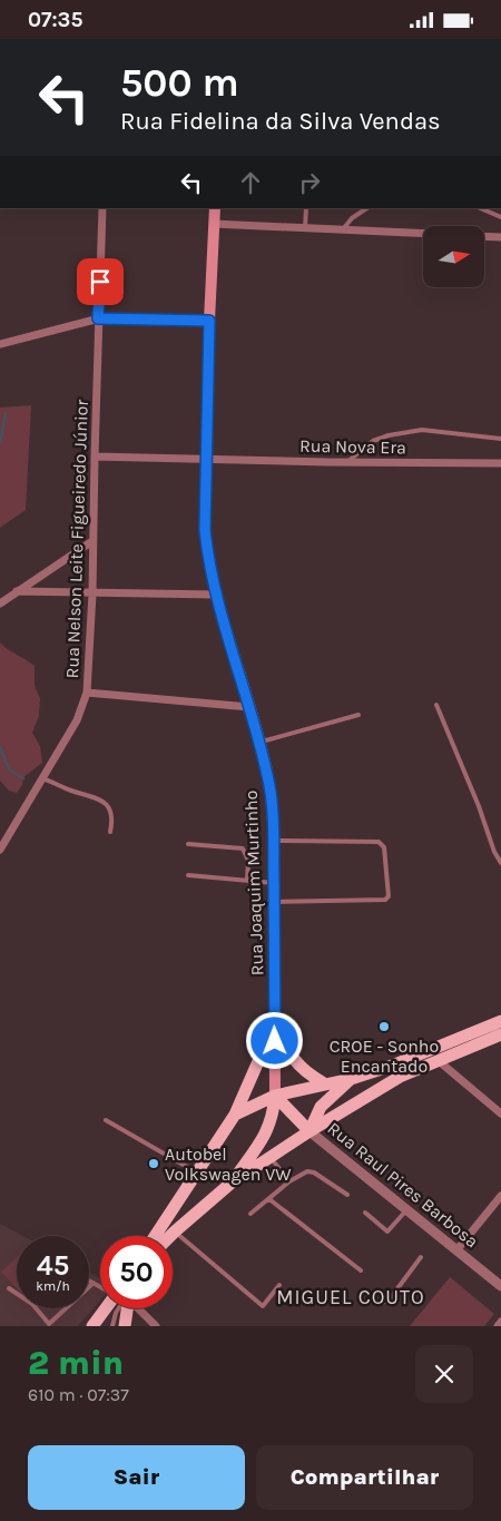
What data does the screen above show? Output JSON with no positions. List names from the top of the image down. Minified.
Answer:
{"streets":{"main road":["Rua Joaquim Murtinho"],"street":["Rua Nova Era","Rua Nelson Leite Figueiredo Júnior","Rua Raul Pires Barbosa"]},"crossings":[["Rua Nova Era","Rua Nelson Leite Figueiredo Júnior"],["Rua Nova Era","Rua Joaquim Murtinho"]],"districts":["MIGUEL COUTO"],"places":["CROE - Sonho Encantado","Autobel Volkswagen VW"],"north":"right","page":{"status":"07:35","turn":["500 m","Rua Fidelina da Silva Vendas"],"speed":"45 km/h","limit":"50","heading":["2 min","610 m · 07:37"],"buttons":["Sair","Compartilhar"]}}
